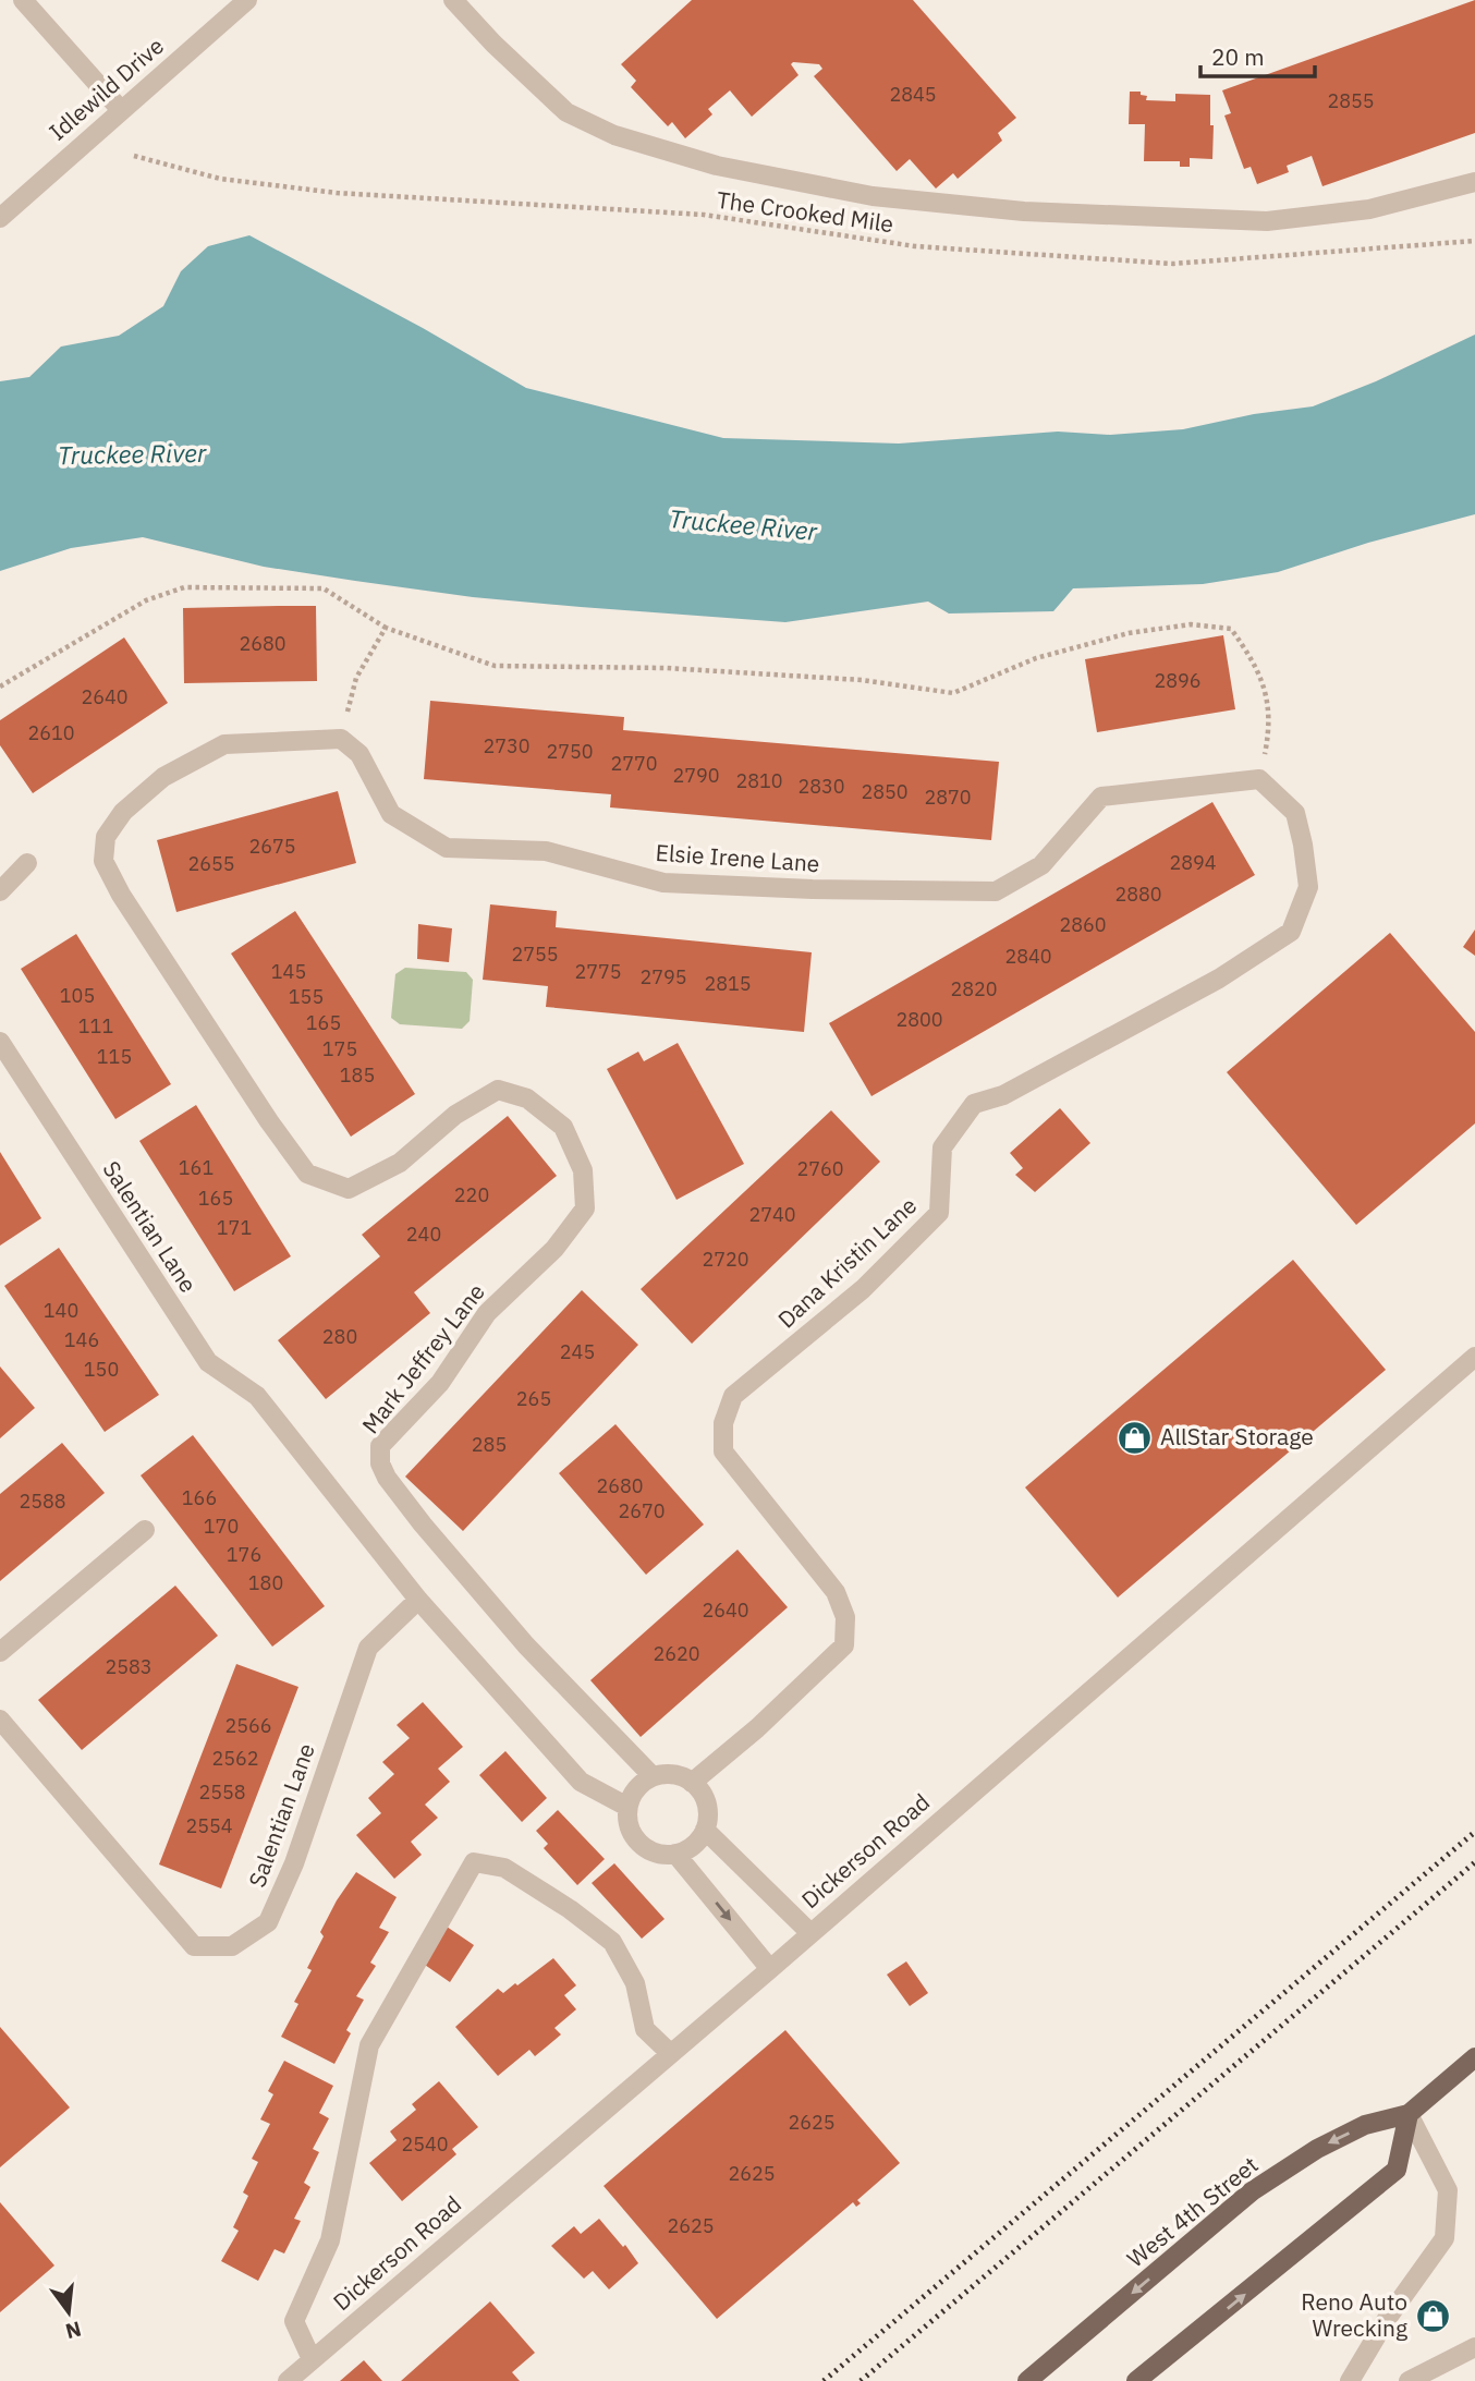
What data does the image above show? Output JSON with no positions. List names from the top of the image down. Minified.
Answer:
{"streets":{"main road":["West 4th Street"],"street":["Idlewild Drive","Elsie Irene Lane","Salentian Lane","Dana Kristin Lane","Mark Jeffrey Lane","Dickerson Road"],"path":["The Crooked Mile"]},"crossings":[["Elsie Irene Lane","Dana Kristin Lane"],["Elsie Irene Lane","Mark Jeffrey Lane"],["Salentian Lane","Dana Kristin Lane"],["Salentian Lane","Mark Jeffrey Lane"],["Dana Kristin Lane","Mark Jeffrey Lane"]],"water":["Truckee River"],"places":{"shop":["AllStar Storage","Reno Auto Wrecking"]},"house_numbers":["2845","2855","2680","2896","2640","2610","2730","2750","2770","2790","2810","2830","2850","2870","2675","2894","2655","2880","2860","2755","2840","145","2775","2795","2815","2820","105","155","2800","165","111","175","115","185","161","2760","220","165","2740","171","240","2720","140","280","146","245","150","265","285","2680","166","2588","2670","170","176","180","2640","2620","2583","2566","2562","2558","2554","2625","2540","2625","2625"],"scale_bar":"20 m","north":"bottom"}
